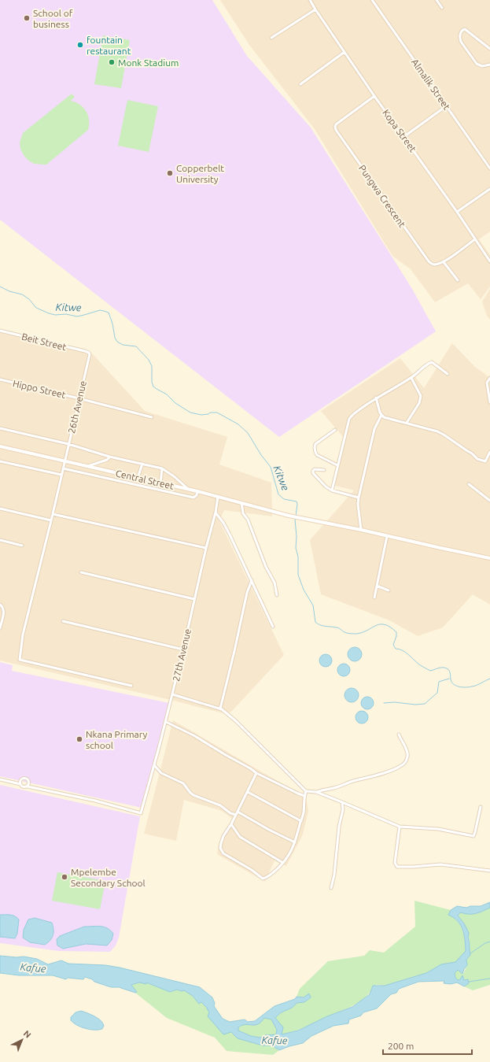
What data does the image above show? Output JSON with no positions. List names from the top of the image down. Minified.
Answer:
{"streets":{"street":["Almalik Street","Kopa Street","Pungwa Crescent","Beit Street","Hippo Street","26th Avenue","Central Street","27th Avenue"]},"crossings":[["Kopa Street","Pungwa Crescent"],["Beit Street","26th Avenue"],["Hippo Street","26th Avenue"],["26th Avenue","Central Street"],["Central Street","27th Avenue"]],"water":["Kitwe","Kafue"],"places":["School of business","fountain restaurant","Monk Stadium","Copperbelt University","Nkana Primary school","Mpelembe Secondary School"],"scale_bar":"200 m","north":"top right"}
